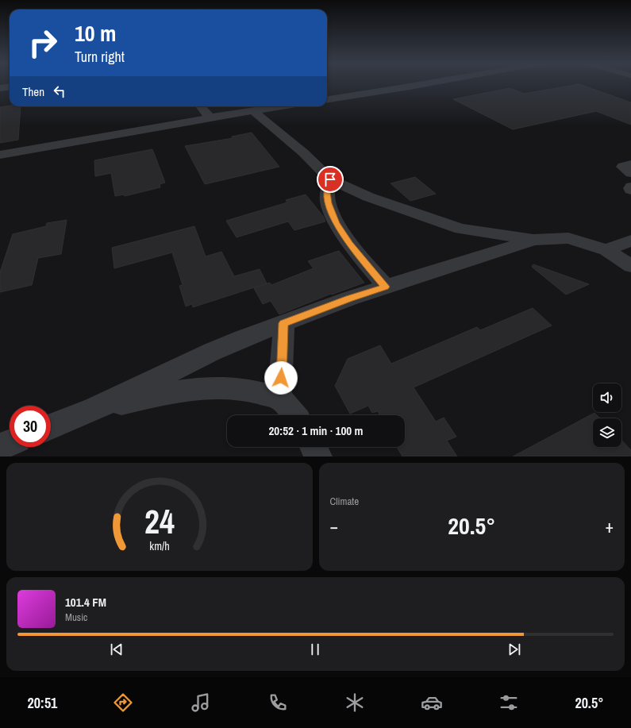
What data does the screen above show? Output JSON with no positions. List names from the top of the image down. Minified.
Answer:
{"page":{"turn":["10 m","Turn right"],"then":"Then","limit":"30","trip":"20:52 · 1 min · 100 m","tile":"Climate","heat":["−","20.5°","+"],"song":["101.4 FM","Music"],"tabs":["20:51","20.5°"],"gauge":["24","km/h"]}}
